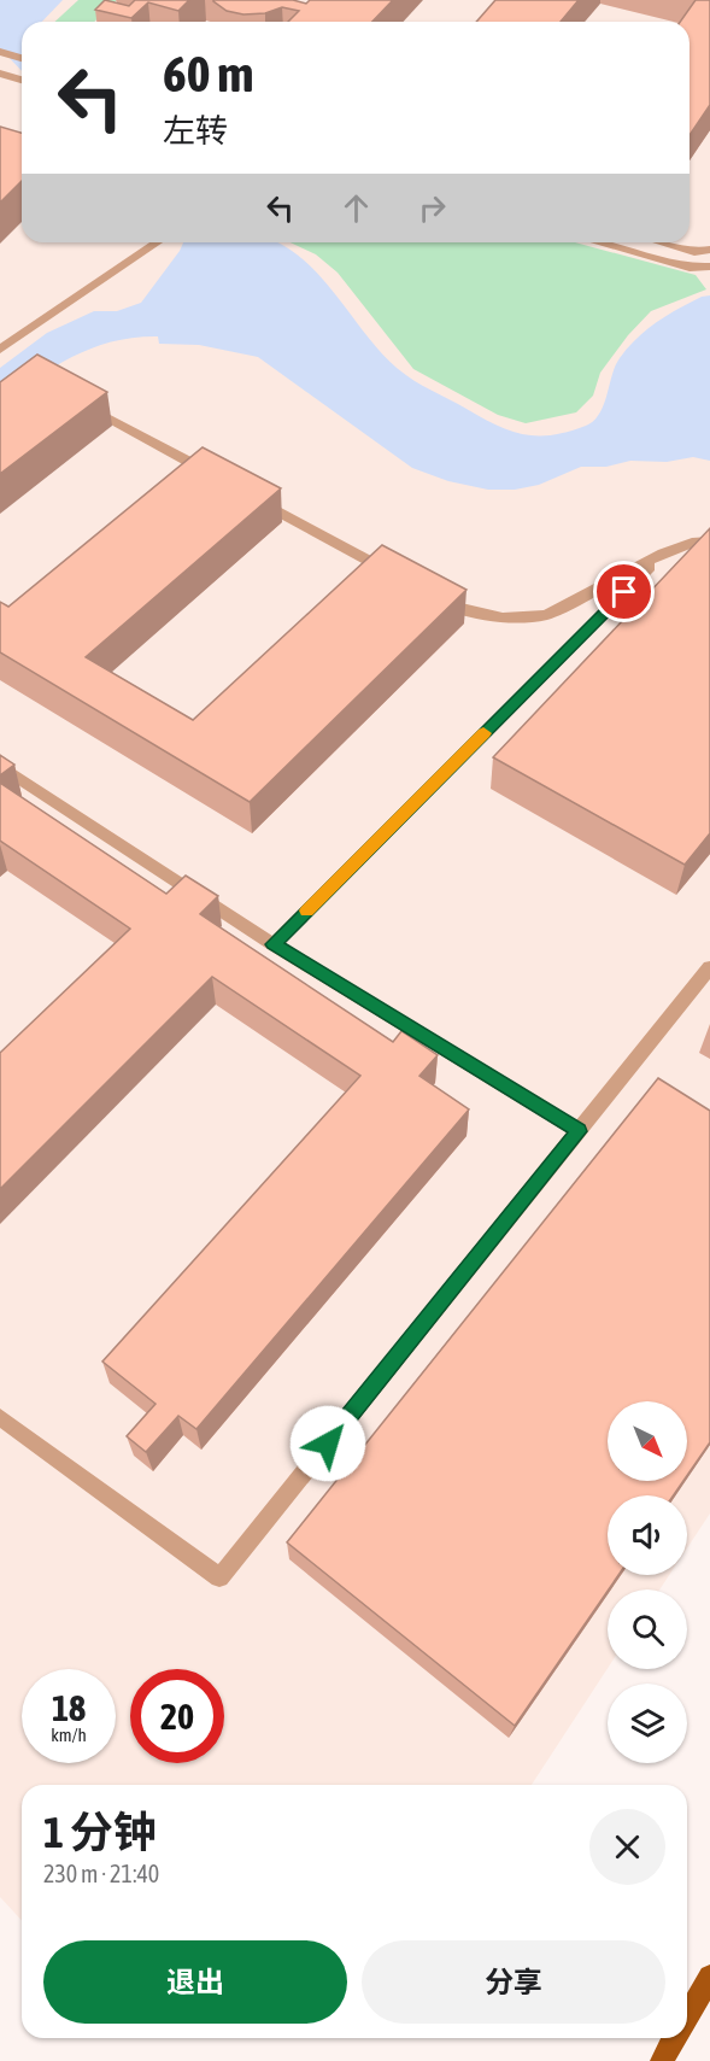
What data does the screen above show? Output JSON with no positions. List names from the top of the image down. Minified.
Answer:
{"north":"bottom right","page":{"turn":["60 m","左转"],"speed":"18 km/h","limit":"20","heading":["1 分钟","230 m · 21:40"],"buttons":["退出","分享"]}}
